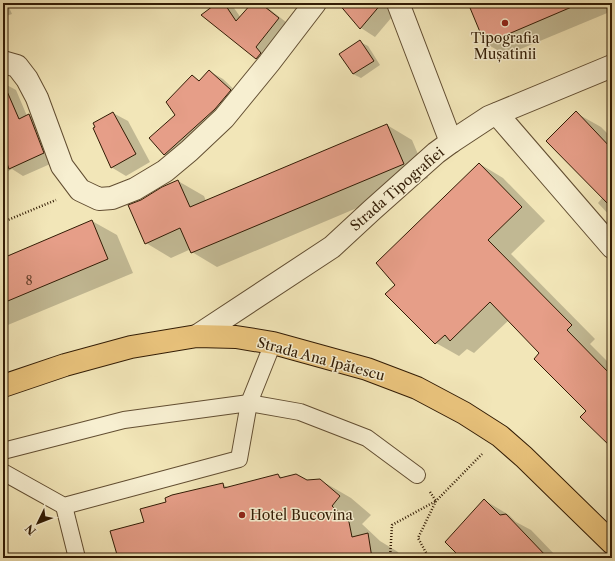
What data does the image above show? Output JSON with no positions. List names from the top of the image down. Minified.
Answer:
{"streets":{"main road":["Strada Ana Ipătescu"],"street":["Strada Tipografiei"]},"crossings":[["Strada Tipografiei","Strada Ana Ipătescu"]],"places":["Tipografia Mușatinii","Hotel Bucovina"],"house_numbers":["8"],"north":"bottom left"}
